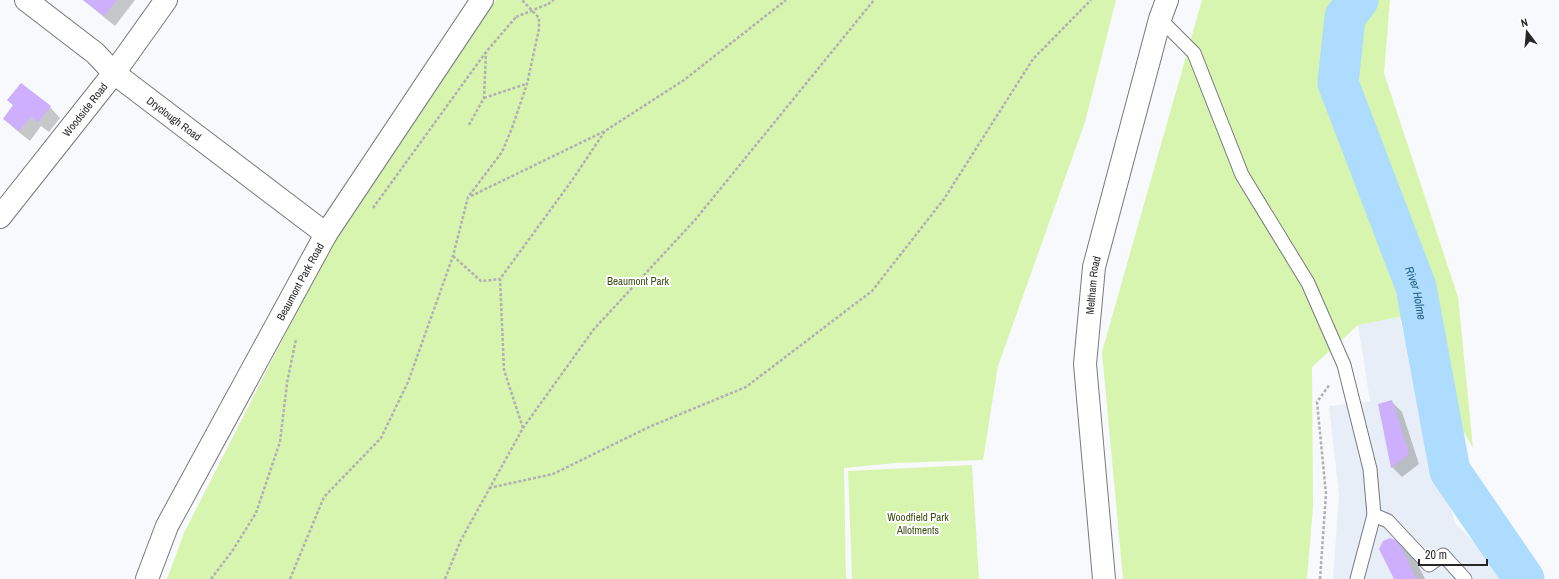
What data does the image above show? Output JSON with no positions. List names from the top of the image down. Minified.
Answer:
{"streets":{"street":["Woodside Road","Dryclough Road","Beaumont Park Road","Meltham Road"]},"crossings":[["Woodside Road","Dryclough Road"],["Dryclough Road","Beaumont Park Road"]],"water":["River Holme"],"parks":["Beaumont Park","Woodfield Park Allotments"],"scale_bar":"20 m","north":"top"}
